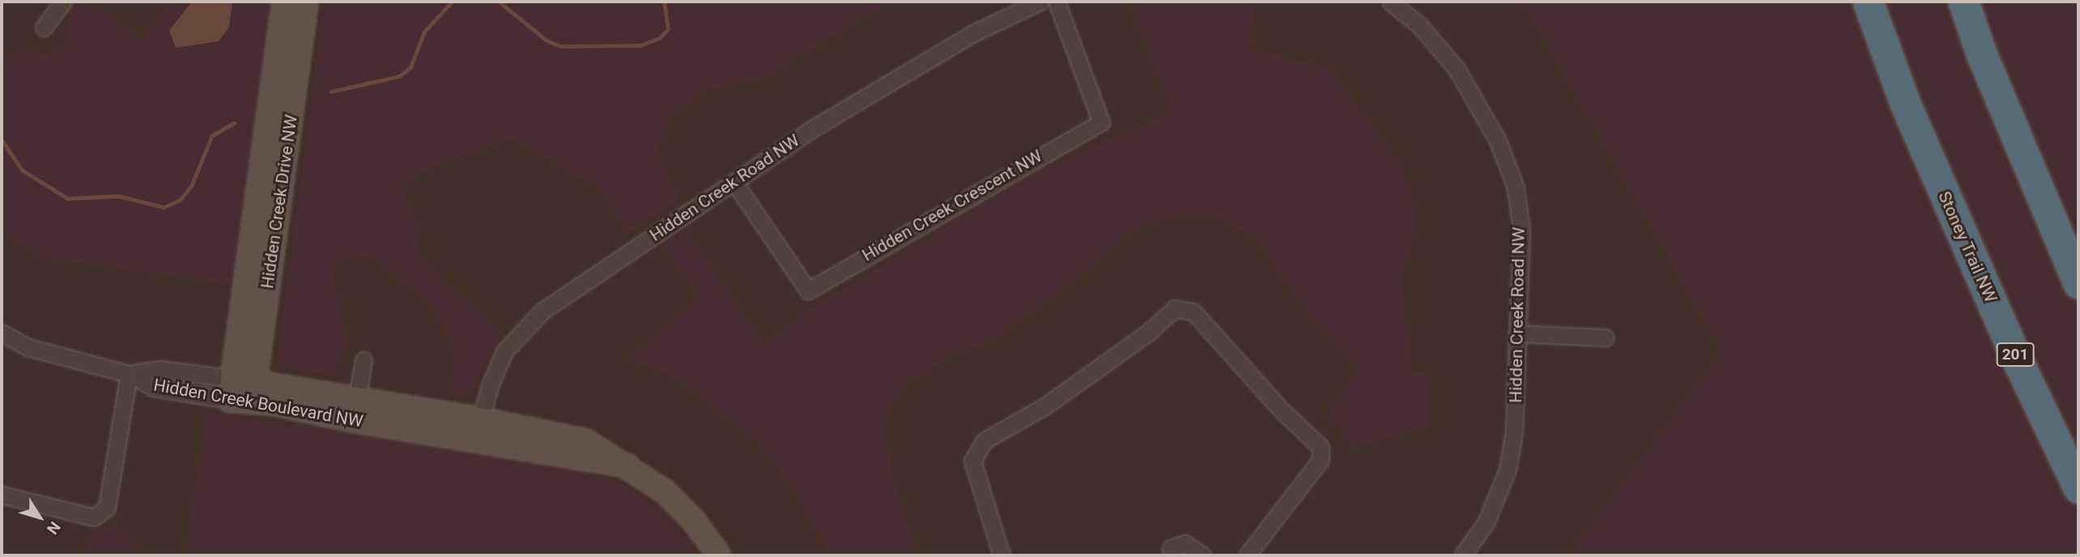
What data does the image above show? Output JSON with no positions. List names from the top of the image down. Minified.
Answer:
{"streets":{"highway":["Stoney Trail NW","201"],"street":["Hidden Creek Road NW","Hidden Creek Drive NW","Hidden Creek Crescent NW","Hidden Creek Boulevard NW"]},"crossings":[["Hidden Creek Road NW","Hidden Creek Crescent NW"],["Hidden Creek Road NW","Hidden Creek Boulevard NW"],["Hidden Creek Drive NW","Hidden Creek Boulevard NW"]],"north":"bottom right"}
